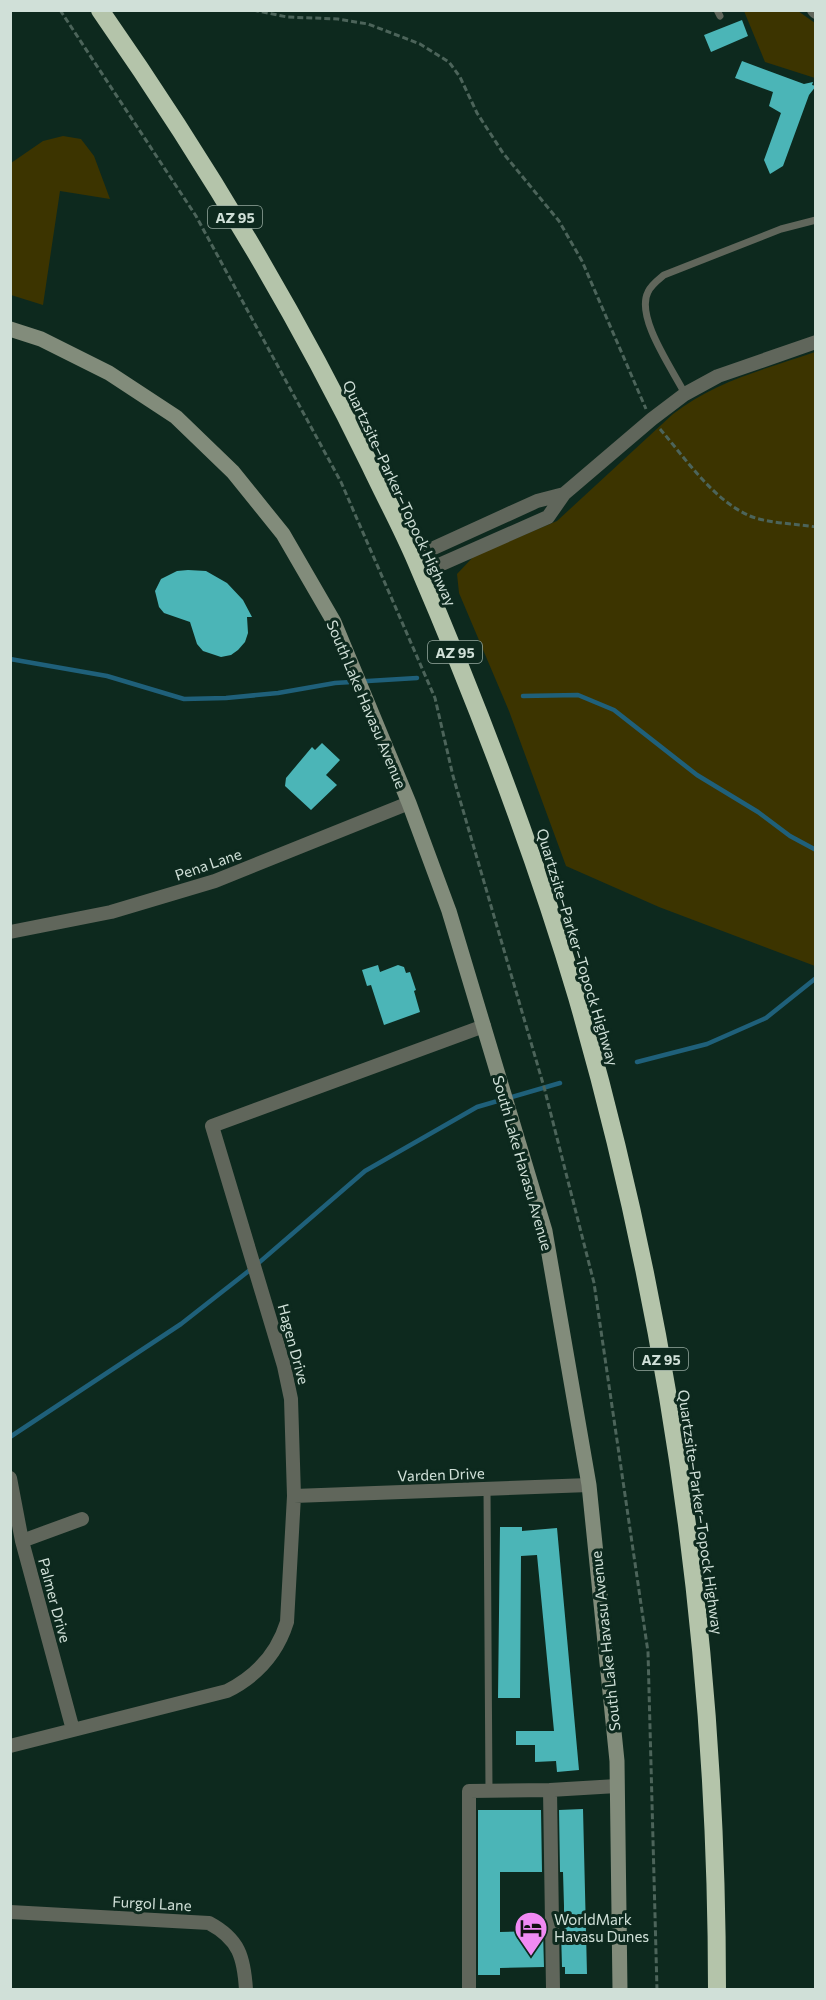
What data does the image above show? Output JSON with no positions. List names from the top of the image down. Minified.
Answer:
{"streets":{"highway":["AZ 95","Quartzsite–Parker–Topock Highway"],"main road":["South Lake Havasu Avenue"],"street":["Pena Lane","Hagen Drive","Varden Drive","Palmer Drive","Furgol Lane"]},"crossings":[["South Lake Havasu Avenue","Pena Lane"],["South Lake Havasu Avenue","Hagen Drive"],["South Lake Havasu Avenue","Varden Drive"],["Hagen Drive","Varden Drive"],["Hagen Drive","Palmer Drive"]],"places":{"hotel":["WorldMark Havasu Dunes"]}}
